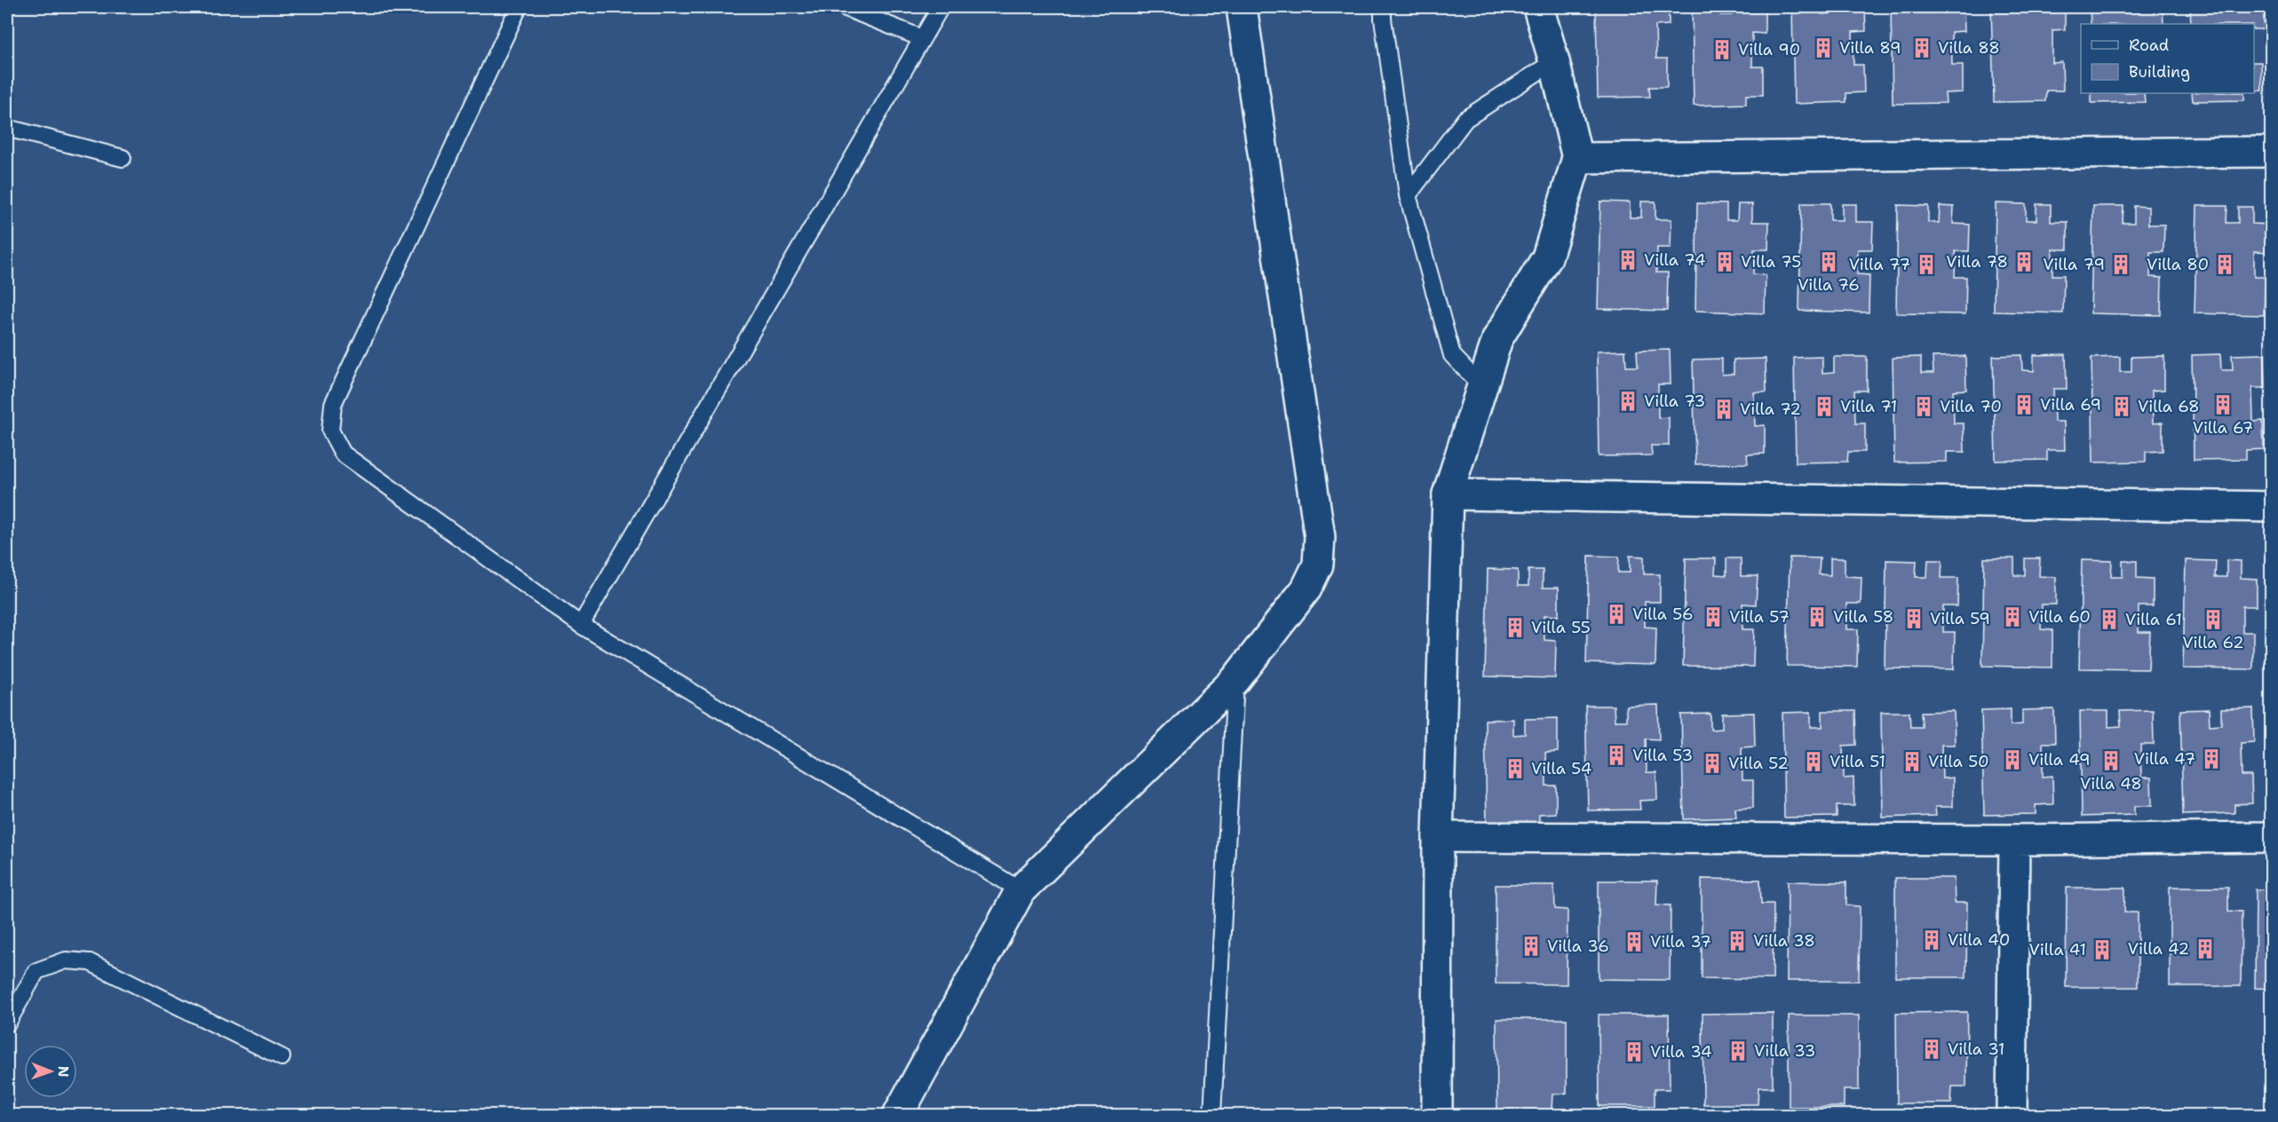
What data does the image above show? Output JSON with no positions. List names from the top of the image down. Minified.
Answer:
{"places":{"building":["Villa 89","Villa 88","Villa 90","Villa 74","Villa 75","Villa 76","Villa 78","Villa 77","Villa 79","Villa 80","Villa 73","Villa 69","Villa 67","Villa 71","Villa 70","Villa 68","Villa 72","Villa 56","Villa 57","Villa 58","Villa 60","Villa 59","Villa 61","Villa 62","Villa 55","Villa 53","Villa 47","Villa 49","Villa 48","Villa 51","Villa 50","Villa 52","Villa 54","Villa 40","Villa 38","Villa 37","Villa 36","Villa 42","Villa 41","Villa 31","Villa 33","Villa 34"]},"legend":["Road","Building"],"north":"right"}
